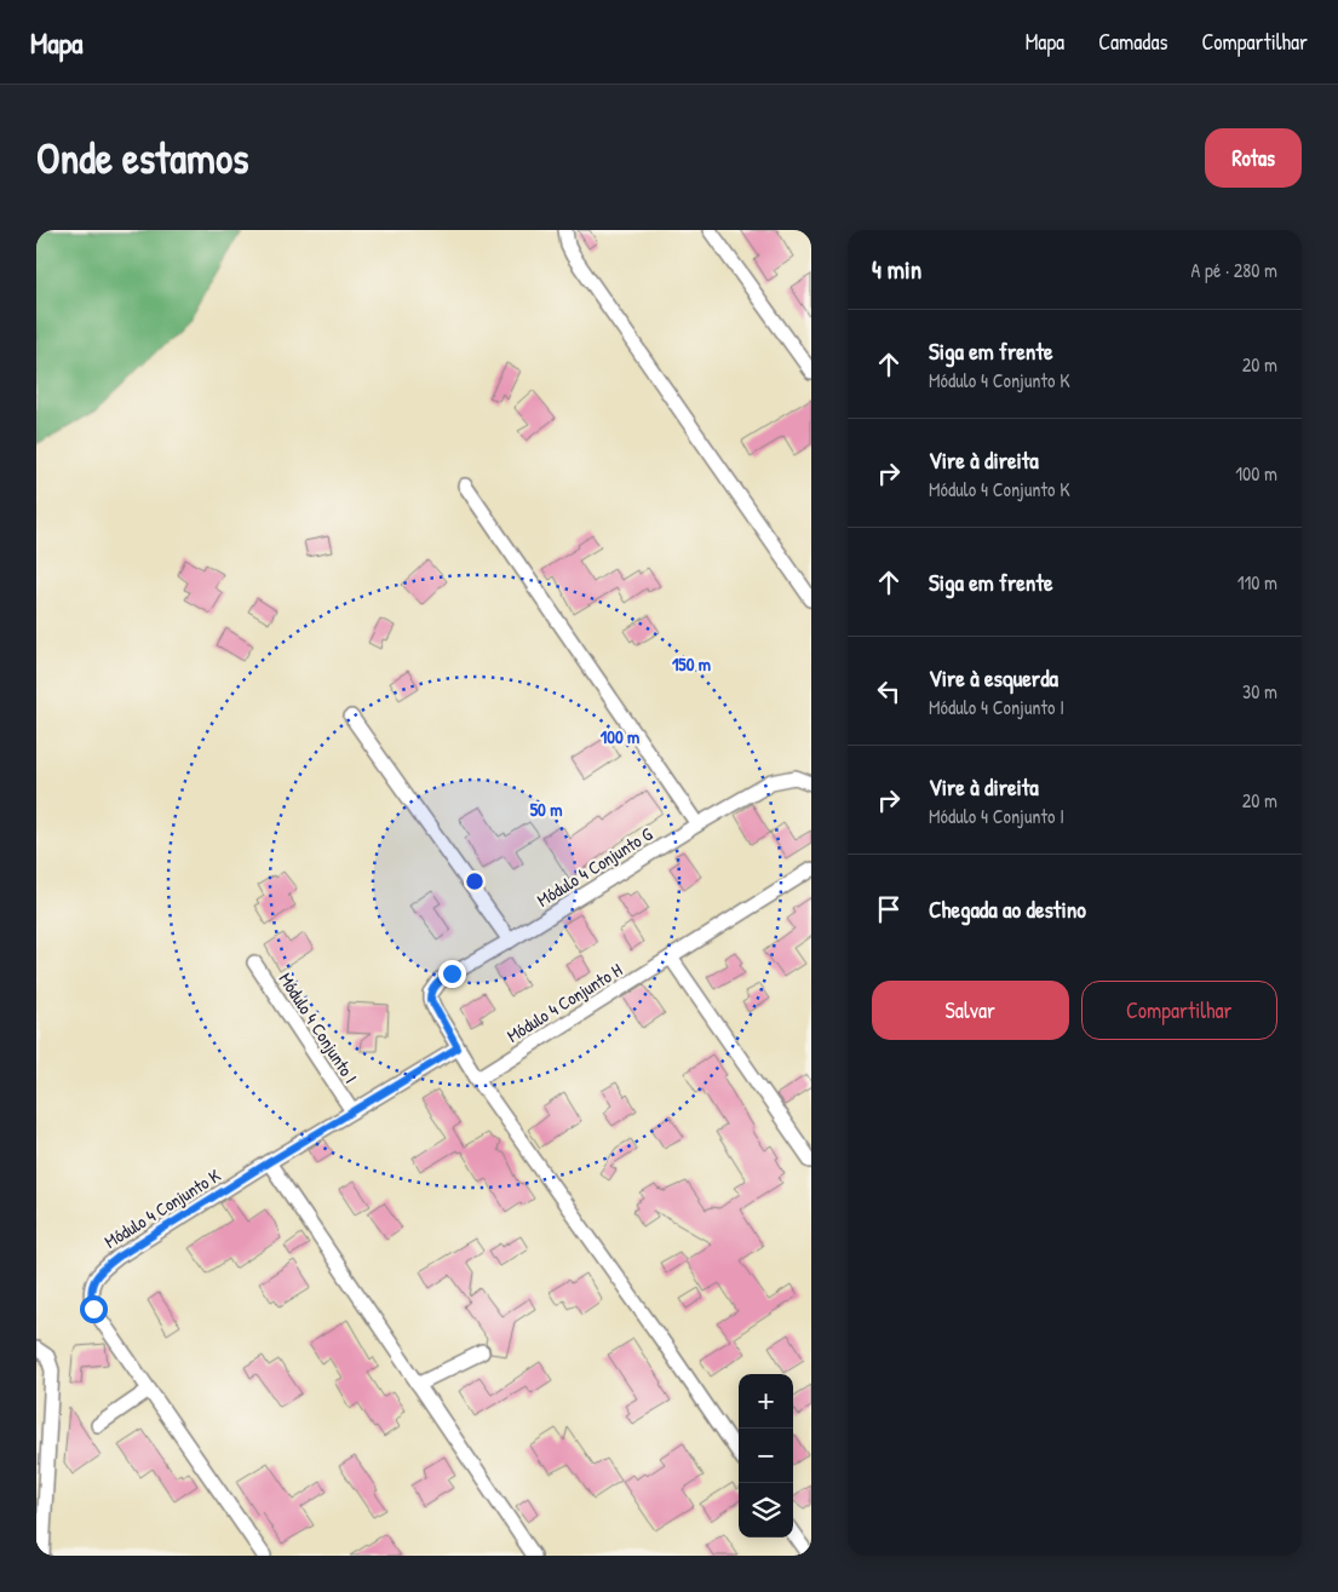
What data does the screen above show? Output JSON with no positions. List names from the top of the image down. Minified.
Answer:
{"streets":{"street":["Módulo 4 Conjunto G","Módulo 4 Conjunto H","Módulo 4 Conjunto I","Módulo 4 Conjunto K"]},"crossings":[["Módulo 4 Conjunto I","Módulo 4 Conjunto K"]],"page":{"header":"Mapa","nav":["Mapa","Camadas","Compartilhar"],"buttons":["Rotas",["Salvar","Compartilhar"]],"title":"Onde estamos","heading":["4 min","A pé · 280 m"],"list":[["Siga em frente","Módulo 4 Conjunto K","20 m"],["Vire à direita","Módulo 4 Conjunto K","100 m"],["Siga em frente","110 m"],["Vire à esquerda","Módulo 4 Conjunto I","30 m"],["Vire à direita","Módulo 4 Conjunto I","20 m"],"Chegada ao destino"],"map_buttons":["+","−"]},"rings":["150 m","100 m","50 m"]}
